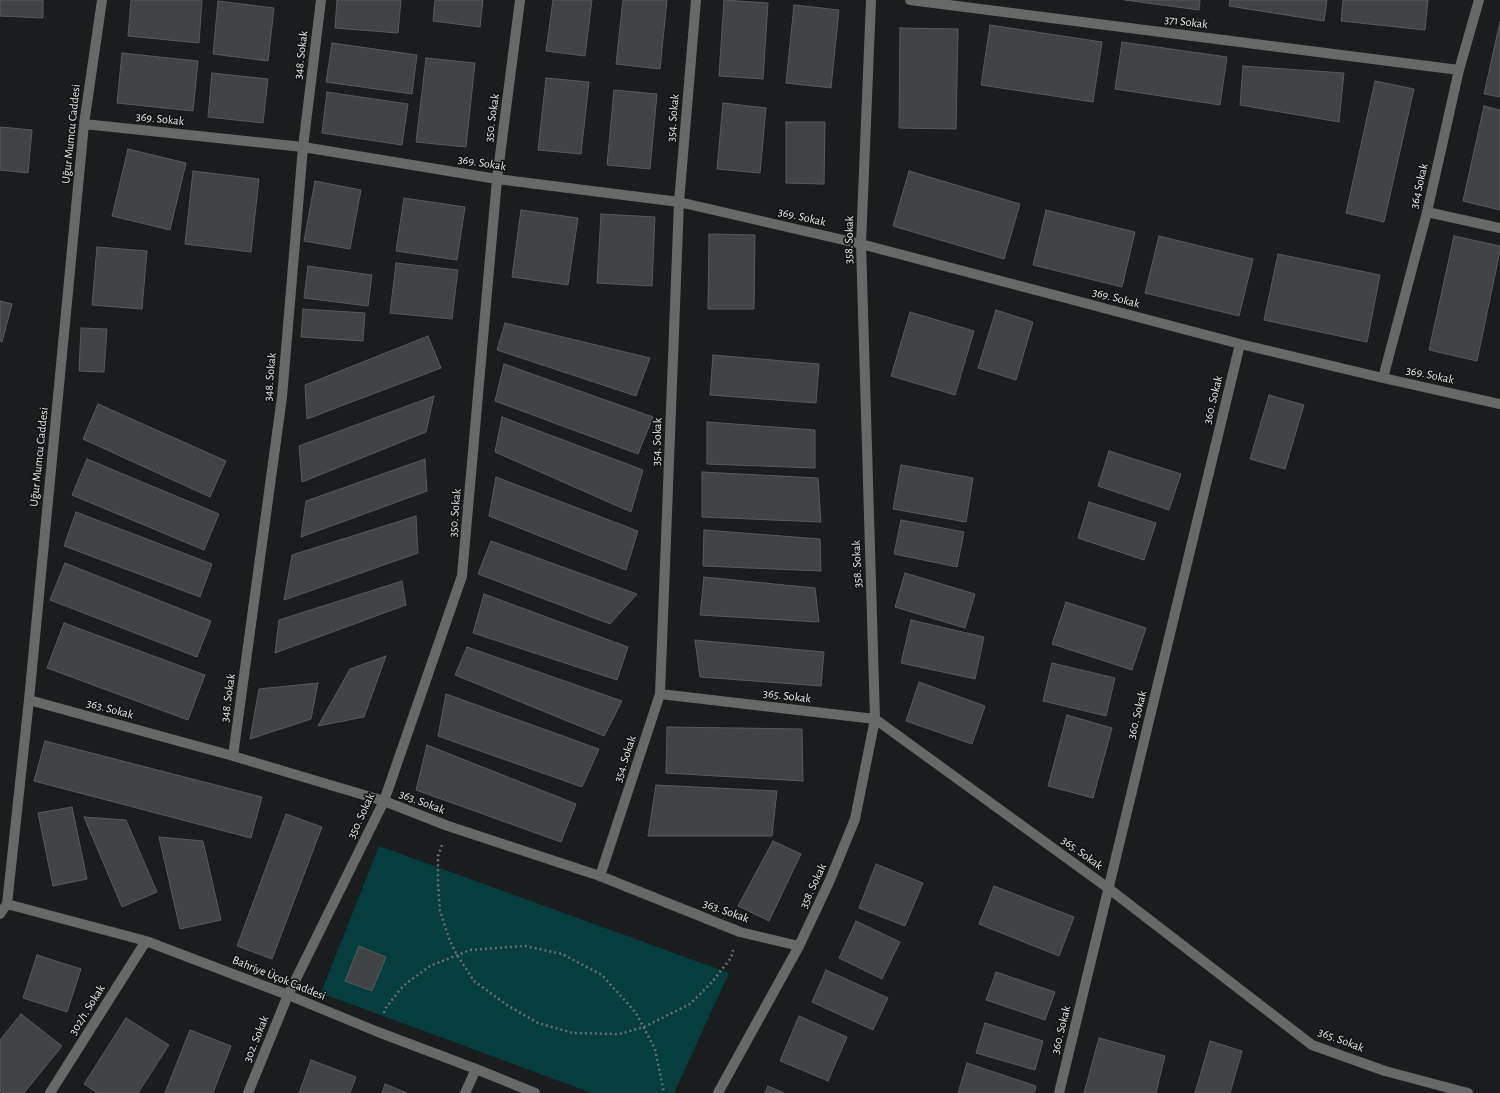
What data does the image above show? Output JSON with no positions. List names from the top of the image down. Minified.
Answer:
{"streets":{"street":["371 Sokak","348. Sokak","350. Sokak","354. Sokak","369. Sokak","Uğur Mumcu Caddesi","364 Sokak","358. Sokak","360. Sokak","365. Sokak","363. Sokak","Bahriye Üçok Caddesi","302/1. Sokak","302. Sokak"]},"crossings":[["371 Sokak","364 Sokak"],["348. Sokak","369. Sokak"],["348. Sokak","363. Sokak"],["350. Sokak","369. Sokak"],["350. Sokak","363. Sokak"],["350. Sokak","Bahriye Üçok Caddesi"],["350. Sokak","302. Sokak"],["354. Sokak","369. Sokak"],["354. Sokak","365. Sokak"],["354. Sokak","363. Sokak"],["369. Sokak","Uğur Mumcu Caddesi"],["369. Sokak","364 Sokak"],["369. Sokak","358. Sokak"],["369. Sokak","360. Sokak"],["Uğur Mumcu Caddesi","363. Sokak"],["Uğur Mumcu Caddesi","Bahriye Üçok Caddesi"],["358. Sokak","365. Sokak"],["358. Sokak","363. Sokak"],["360. Sokak","365. Sokak"],["Bahriye Üçok Caddesi","302/1. Sokak"],["Bahriye Üçok Caddesi","302. Sokak"]]}
